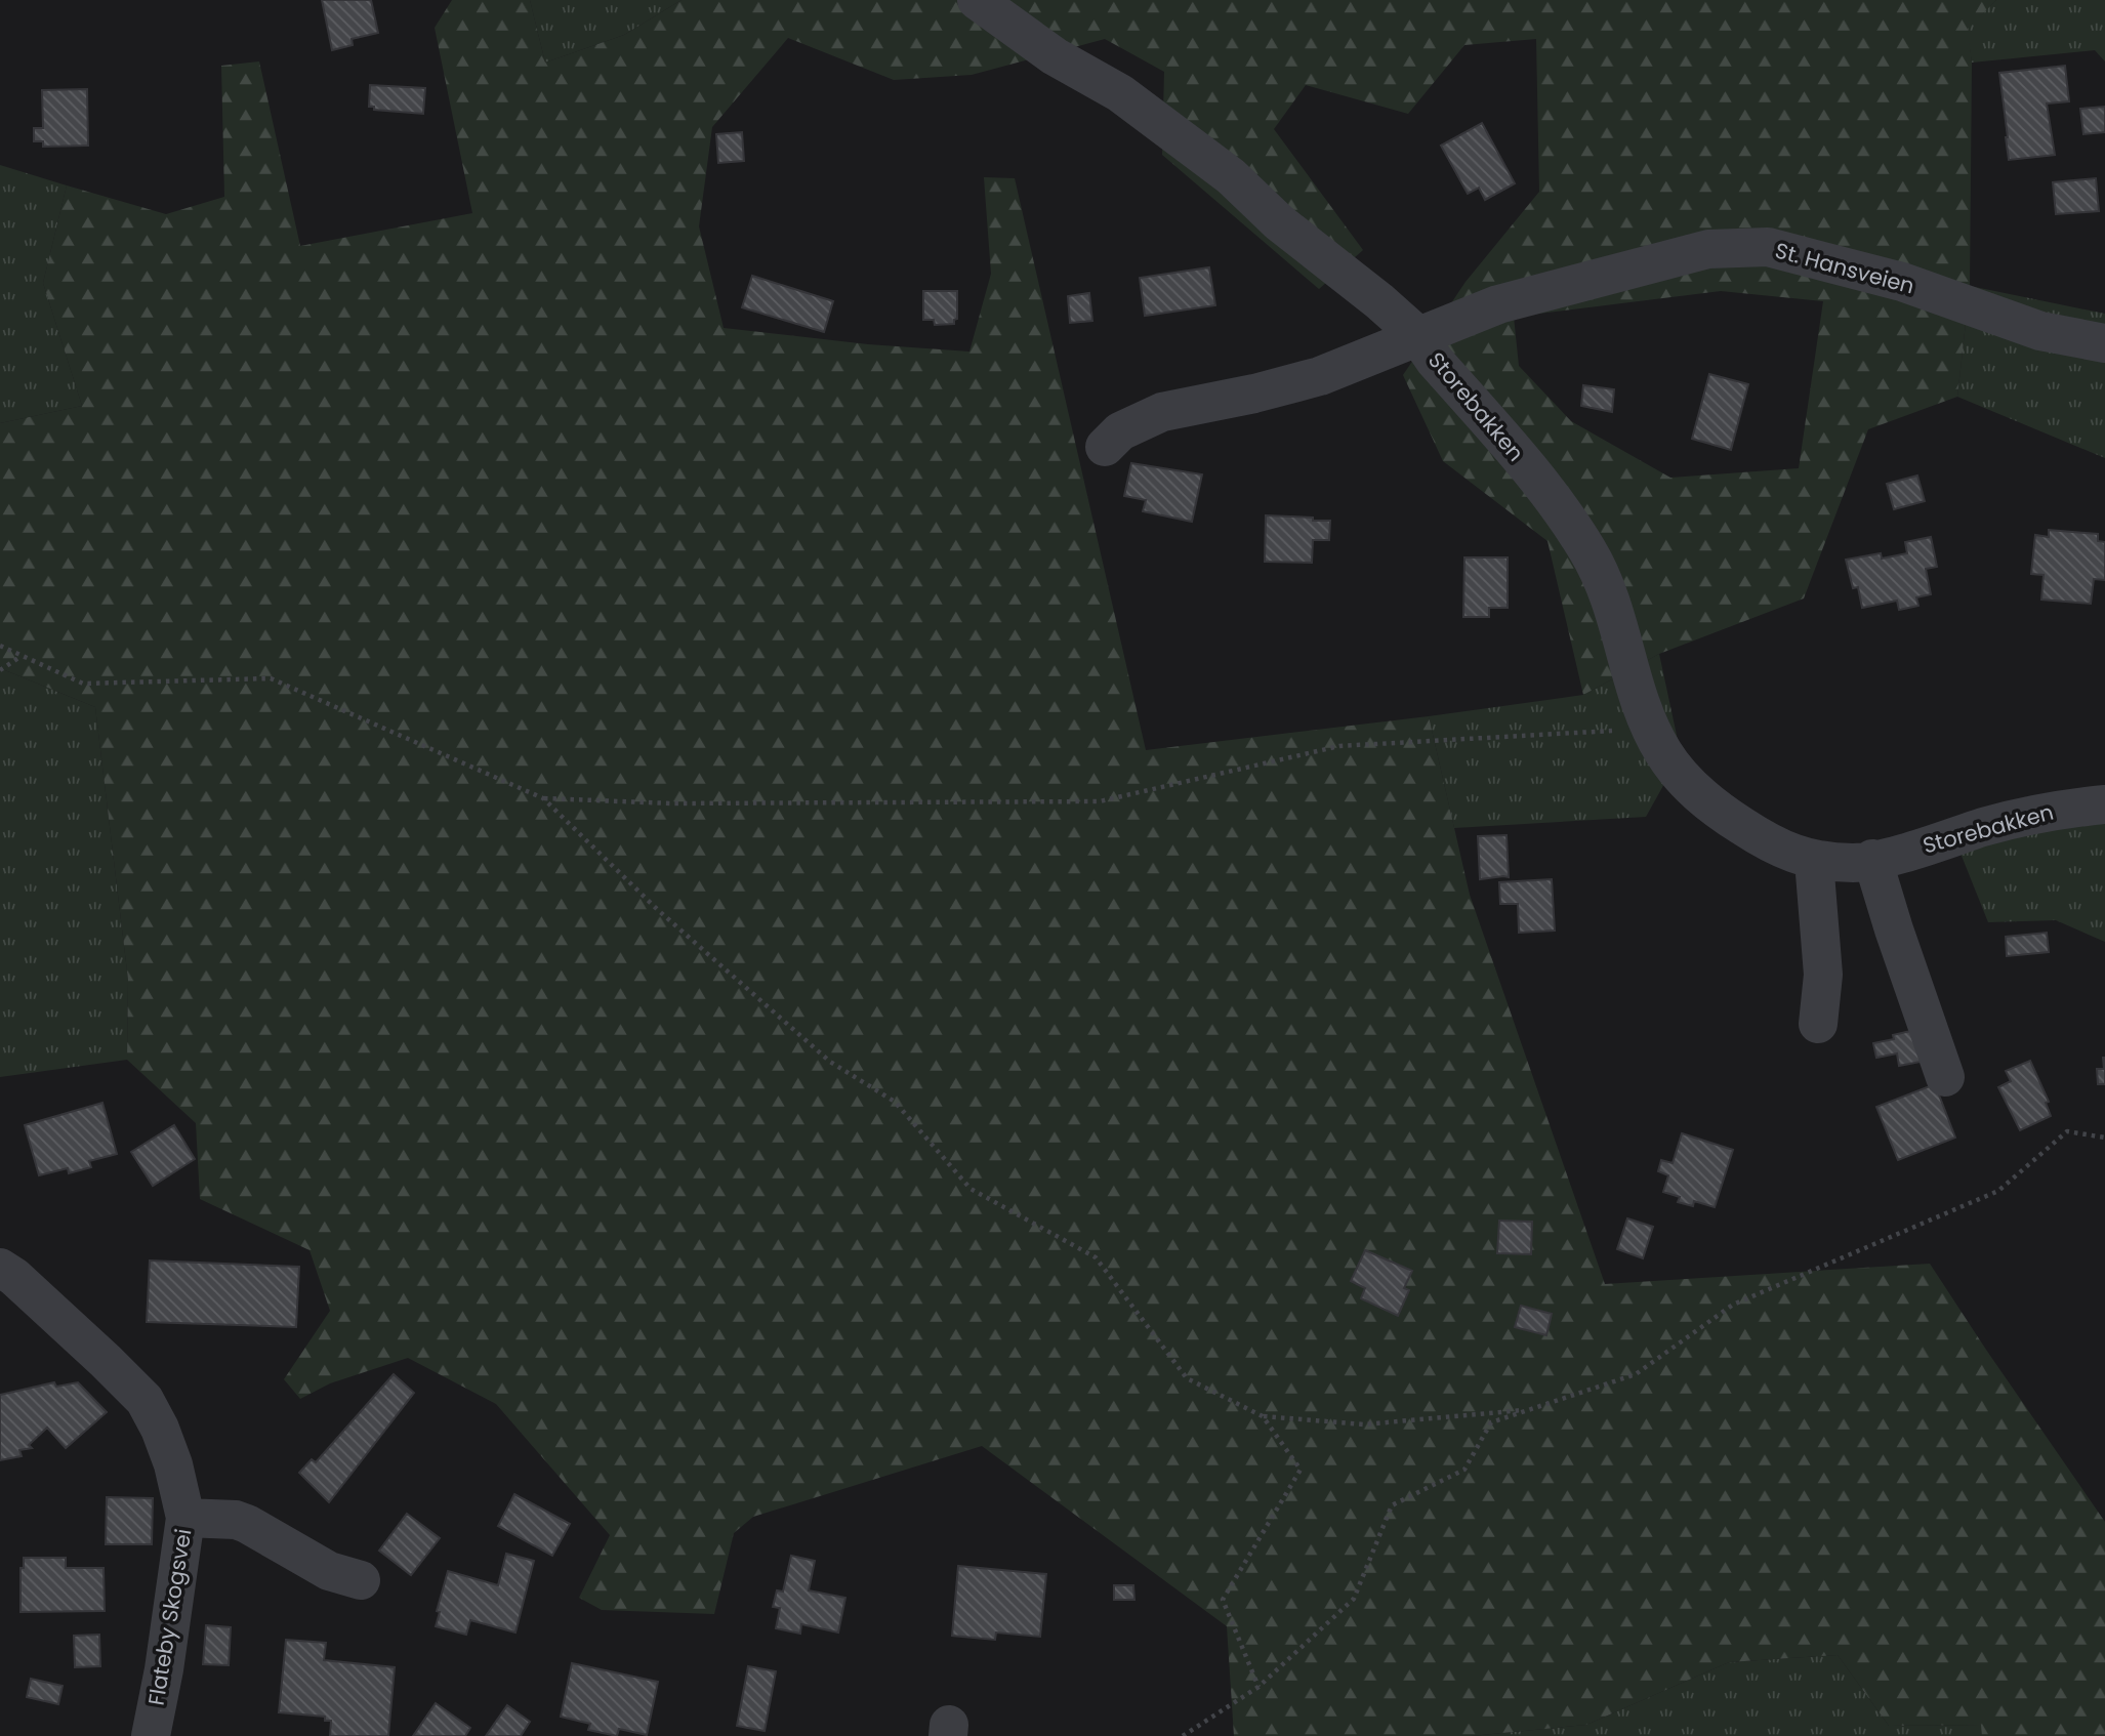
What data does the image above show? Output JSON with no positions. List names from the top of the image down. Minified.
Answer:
{"streets":{"street":["St. Hansveien","Storebakken","Flateby Skogsvei"]},"crossings":[["St. Hansveien","Storebakken"]]}
